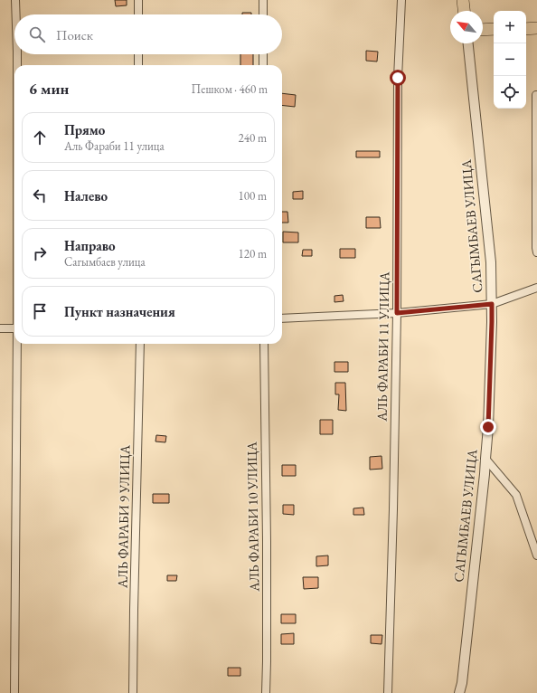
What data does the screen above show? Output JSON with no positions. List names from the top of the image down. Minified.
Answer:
{"streets":{"street":["САГЫМБАЕВ УЛИЦА","АЛЬ ФАРАБИ 11 УЛИЦА","АЛЬ ФАРАБИ 9 УЛИЦА","АЛЬ ФАРАБИ 10 УЛИЦА"]},"north":"top left","page":{"map_buttons":["+","−"],"search":"Поиск","heading":["6 мин","Пешком · 460 m"],"list":[["Прямо","Аль Фараби 11 улица","240 m"],["Налево","100 m"],["Направо","Сагымбаев улица","120 m"],"Пункт назначения"]}}
